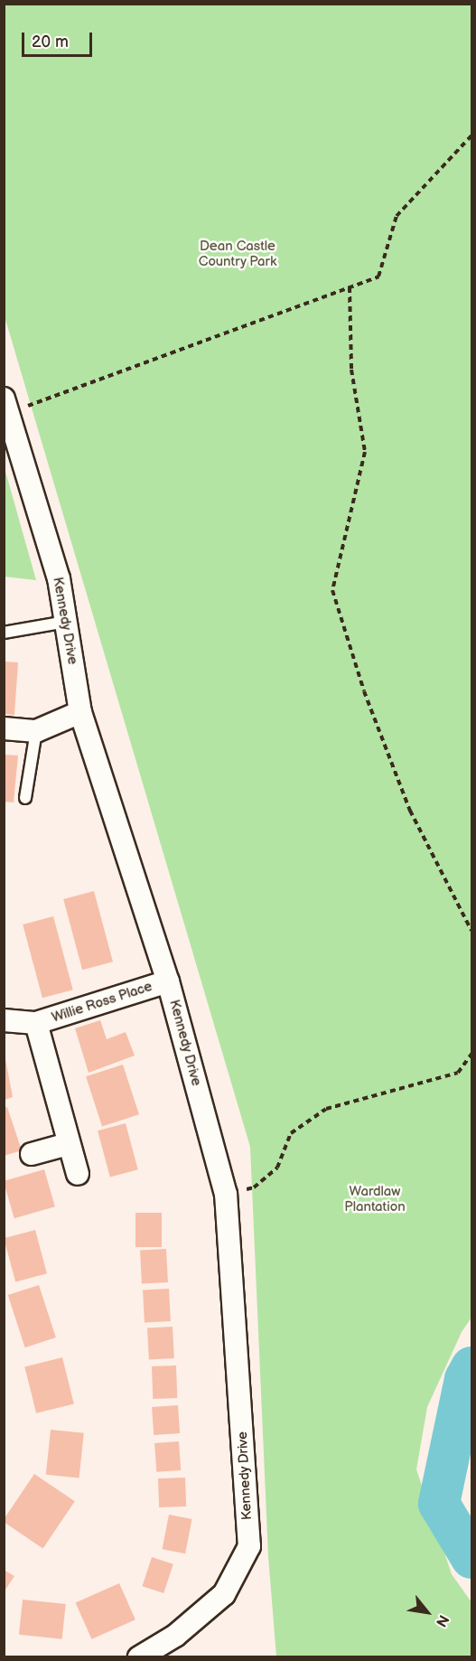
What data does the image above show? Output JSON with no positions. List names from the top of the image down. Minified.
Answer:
{"streets":{"street":["Kennedy Drive","Willie Ross Place"]},"crossings":[["Kennedy Drive","Willie Ross Place"]],"parks":["Dean Castle Country Park","Wardlaw Plantation"],"scale_bar":"20 m","north":"bottom right"}
